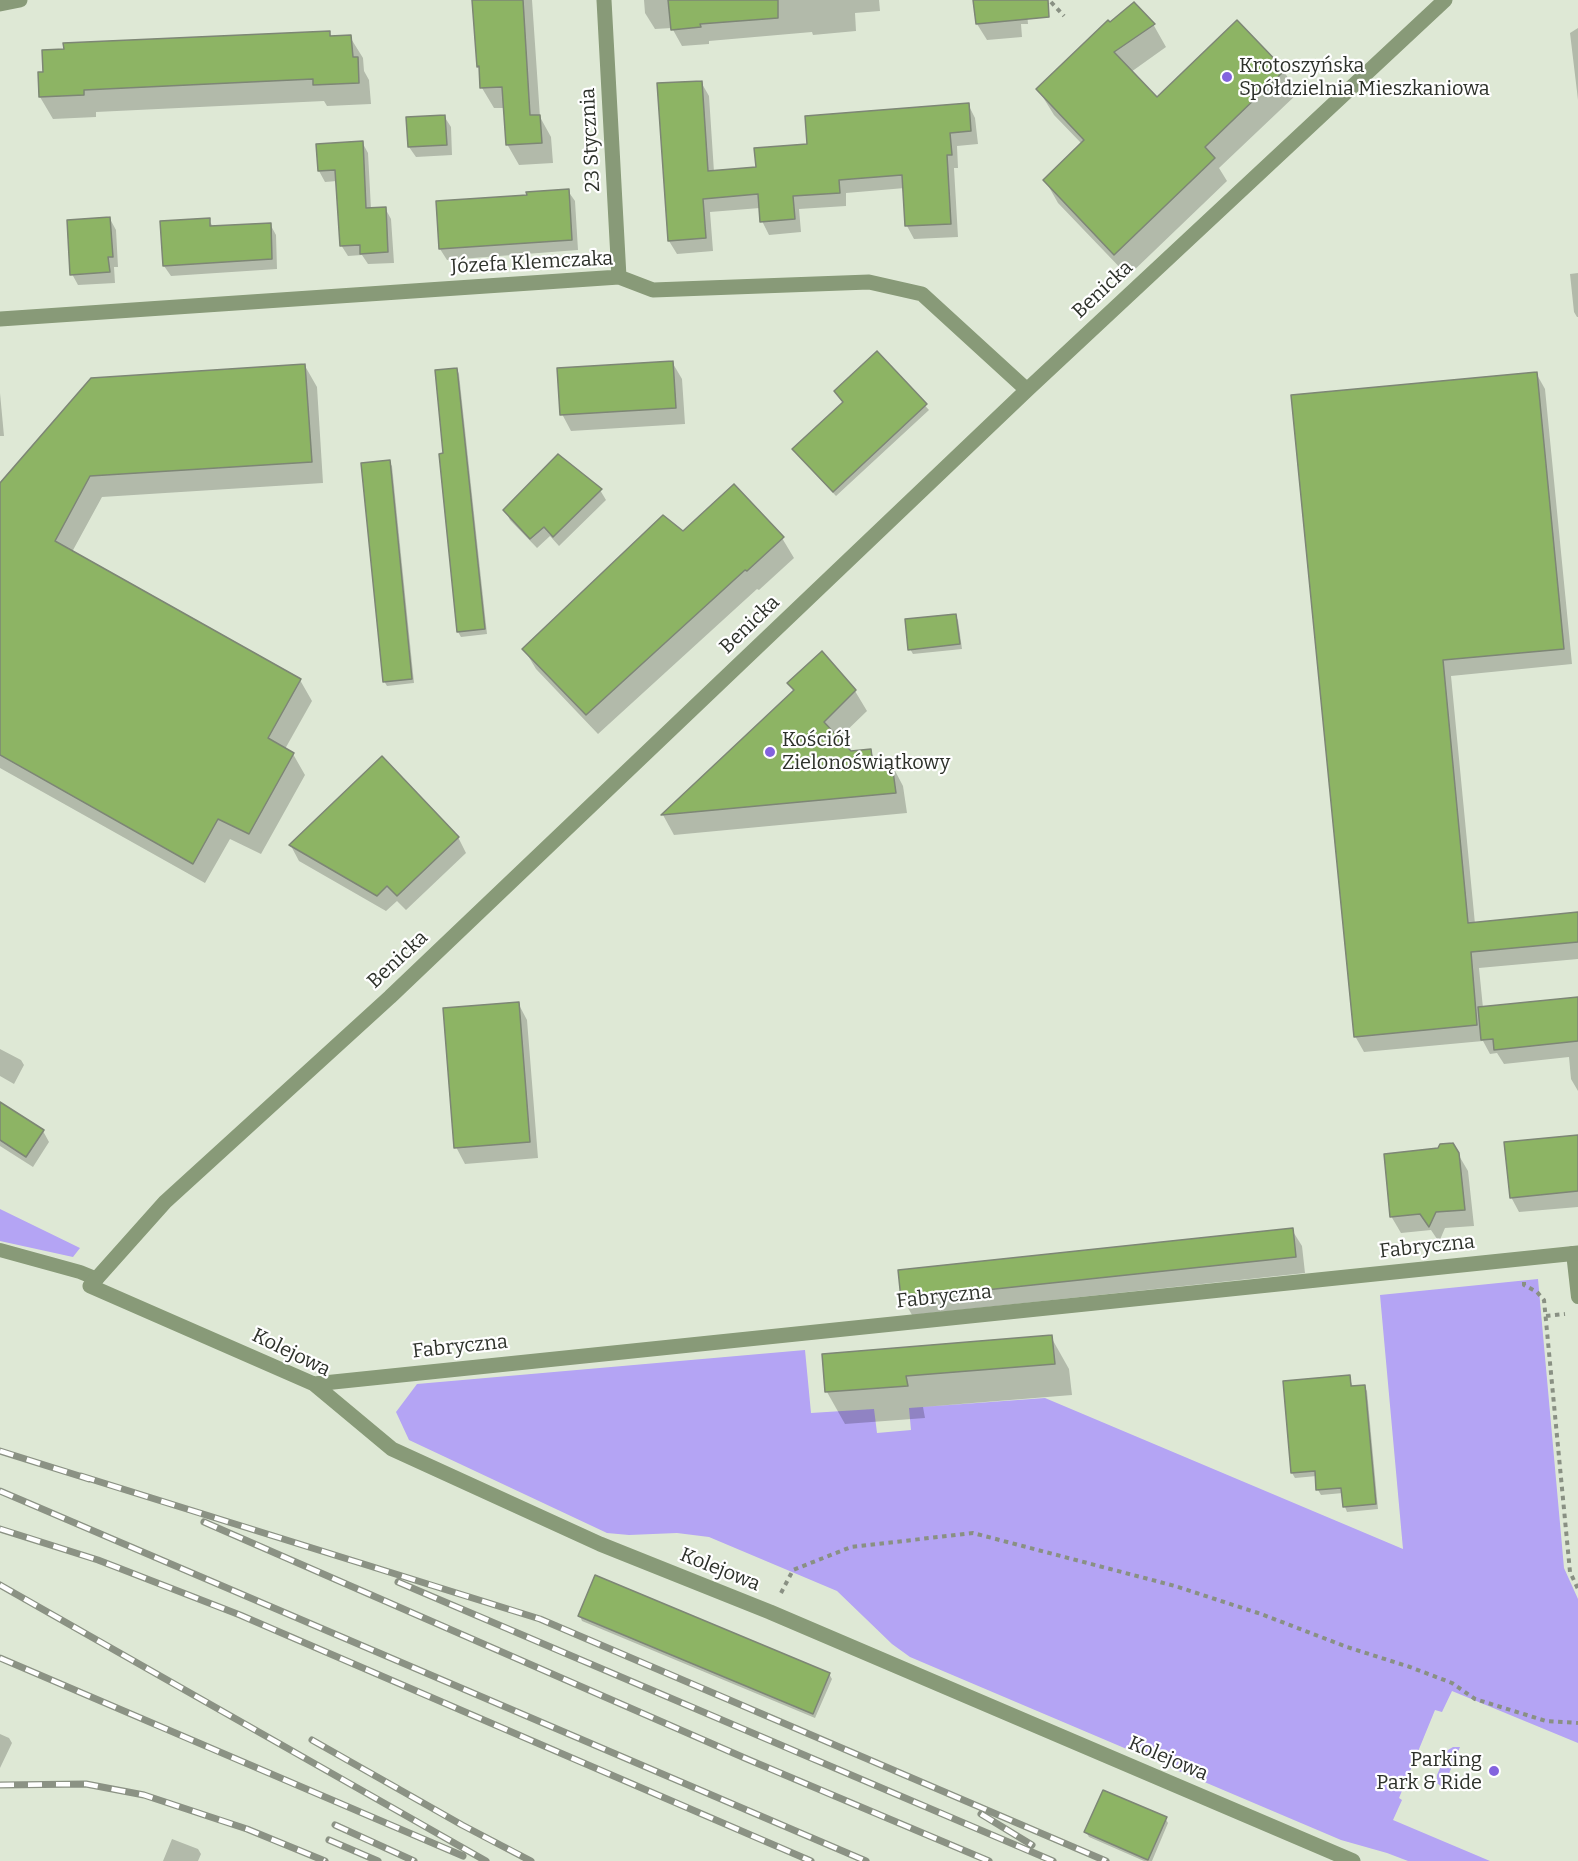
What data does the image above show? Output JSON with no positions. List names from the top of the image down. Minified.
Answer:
{"streets":{"street":["23 Stycznia","Józefa Klemczaka","Benicka","Fabryczna","Kolejowa"]},"crossings":[["23 Stycznia","Józefa Klemczaka"],["Józefa Klemczaka","Benicka"],["Benicka","Kolejowa"],["Fabryczna","Kolejowa"]],"places":["Krotoszyńska Spółdzielnia Mieszkaniowa","Kościół Zielonoświątkowy","Parking Park & Ride"]}
